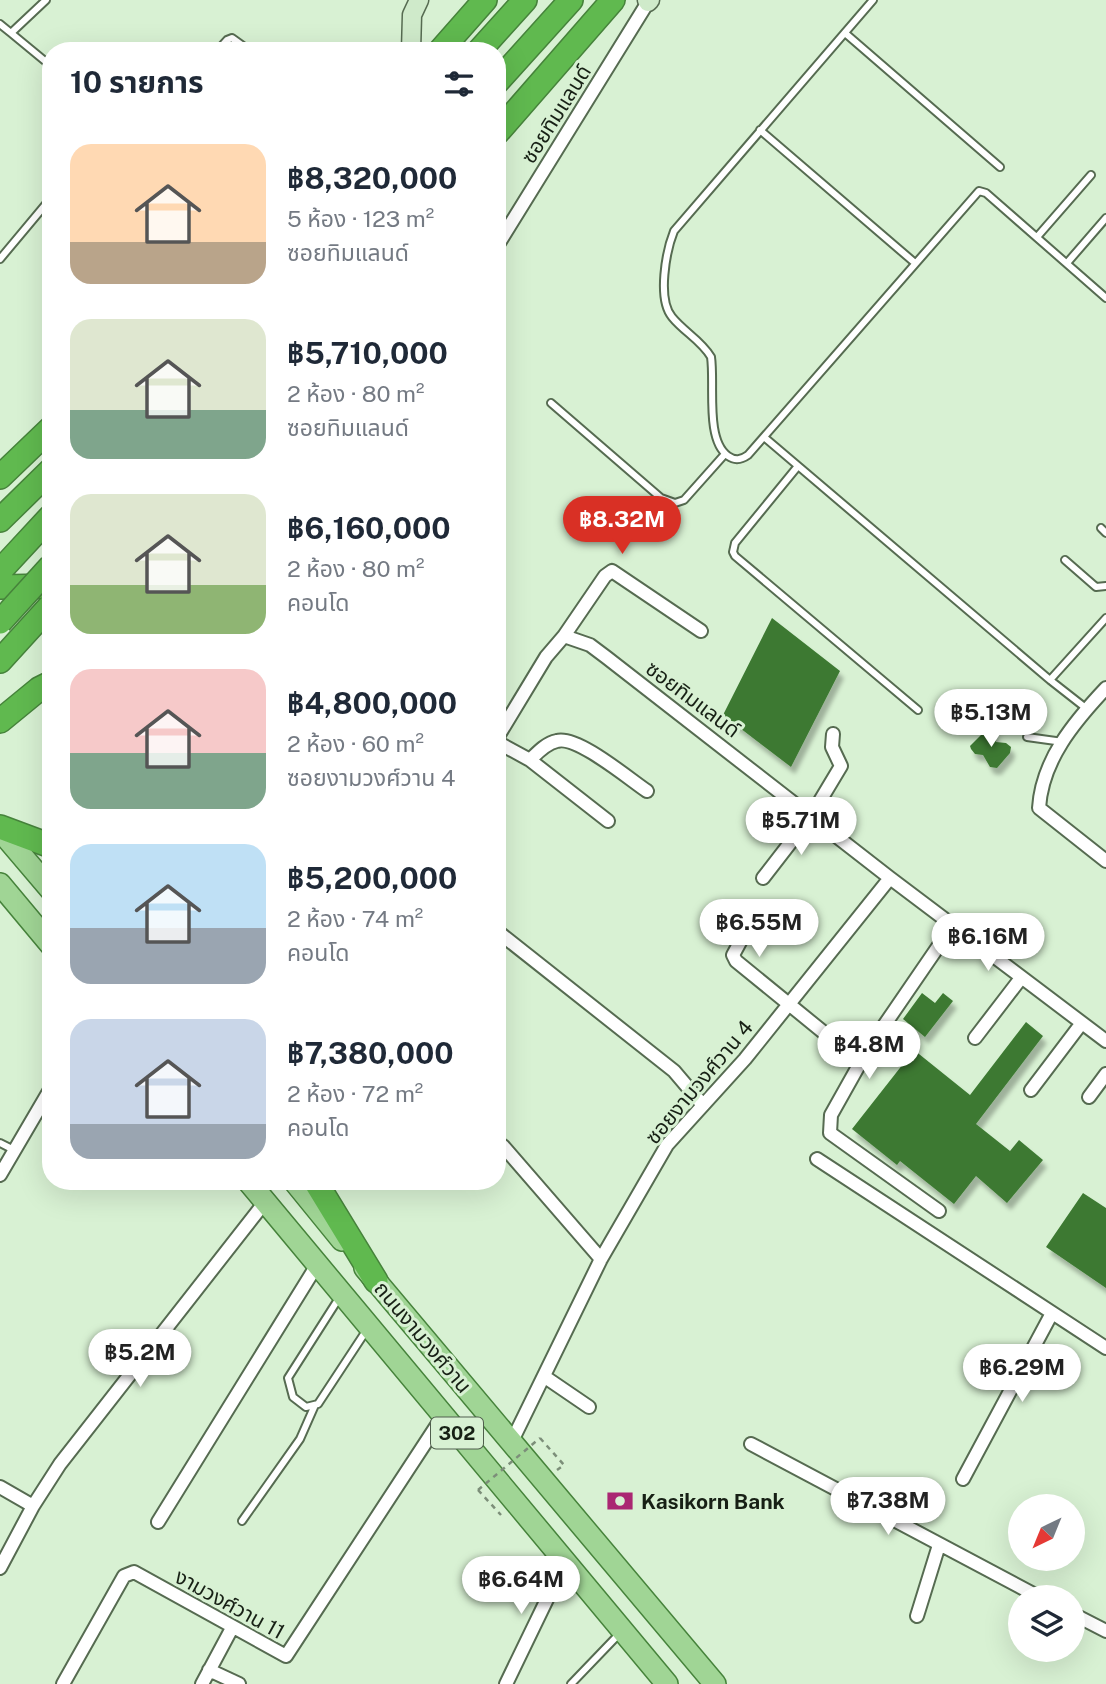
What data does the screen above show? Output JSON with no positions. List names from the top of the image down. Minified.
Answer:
{"streets":{"main road":["ถนนงามวงศ์วาน","302"],"street":["ซอยทิมแลนด์","ซอยงามวงศ์วาน 4","งามวงศ์วาน 11"]},"crossings":[["ซอยทิมแลนด์","ซอยงามวงศ์วาน 4"],["ซอยงามวงศ์วาน 4","ถนนงามวงศ์วาน"],["ถนนงามวงศ์วาน","งามวงศ์วาน 11"]],"places":{"bank":["Kasikorn Bank"]},"north":"bottom left","page":{"heading":"10 รายการ","list":[{"name":"฿8,320,000","note":"5 ห้อง · 123 m² · ซอยทิมแลนด์"},{"name":"฿5,710,000","note":"2 ห้อง · 80 m² · ซอยทิมแลนด์"},{"name":"฿6,160,000","note":"2 ห้อง · 80 m² · คอนโด"},{"name":"฿4,800,000","note":"2 ห้อง · 60 m² · ซอยงามวงศ์วาน 4"},{"name":"฿5,200,000","note":"2 ห้อง · 74 m² · คอนโด"},{"name":"฿7,380,000","note":"2 ห้อง · 72 m² · คอนโด"}],"price":["฿8.32M","฿5.13M","฿5.71M","฿6.55M","฿6.16M","฿4.8M","฿5.2M","฿6.29M","฿7.38M","฿6.64M"]}}
